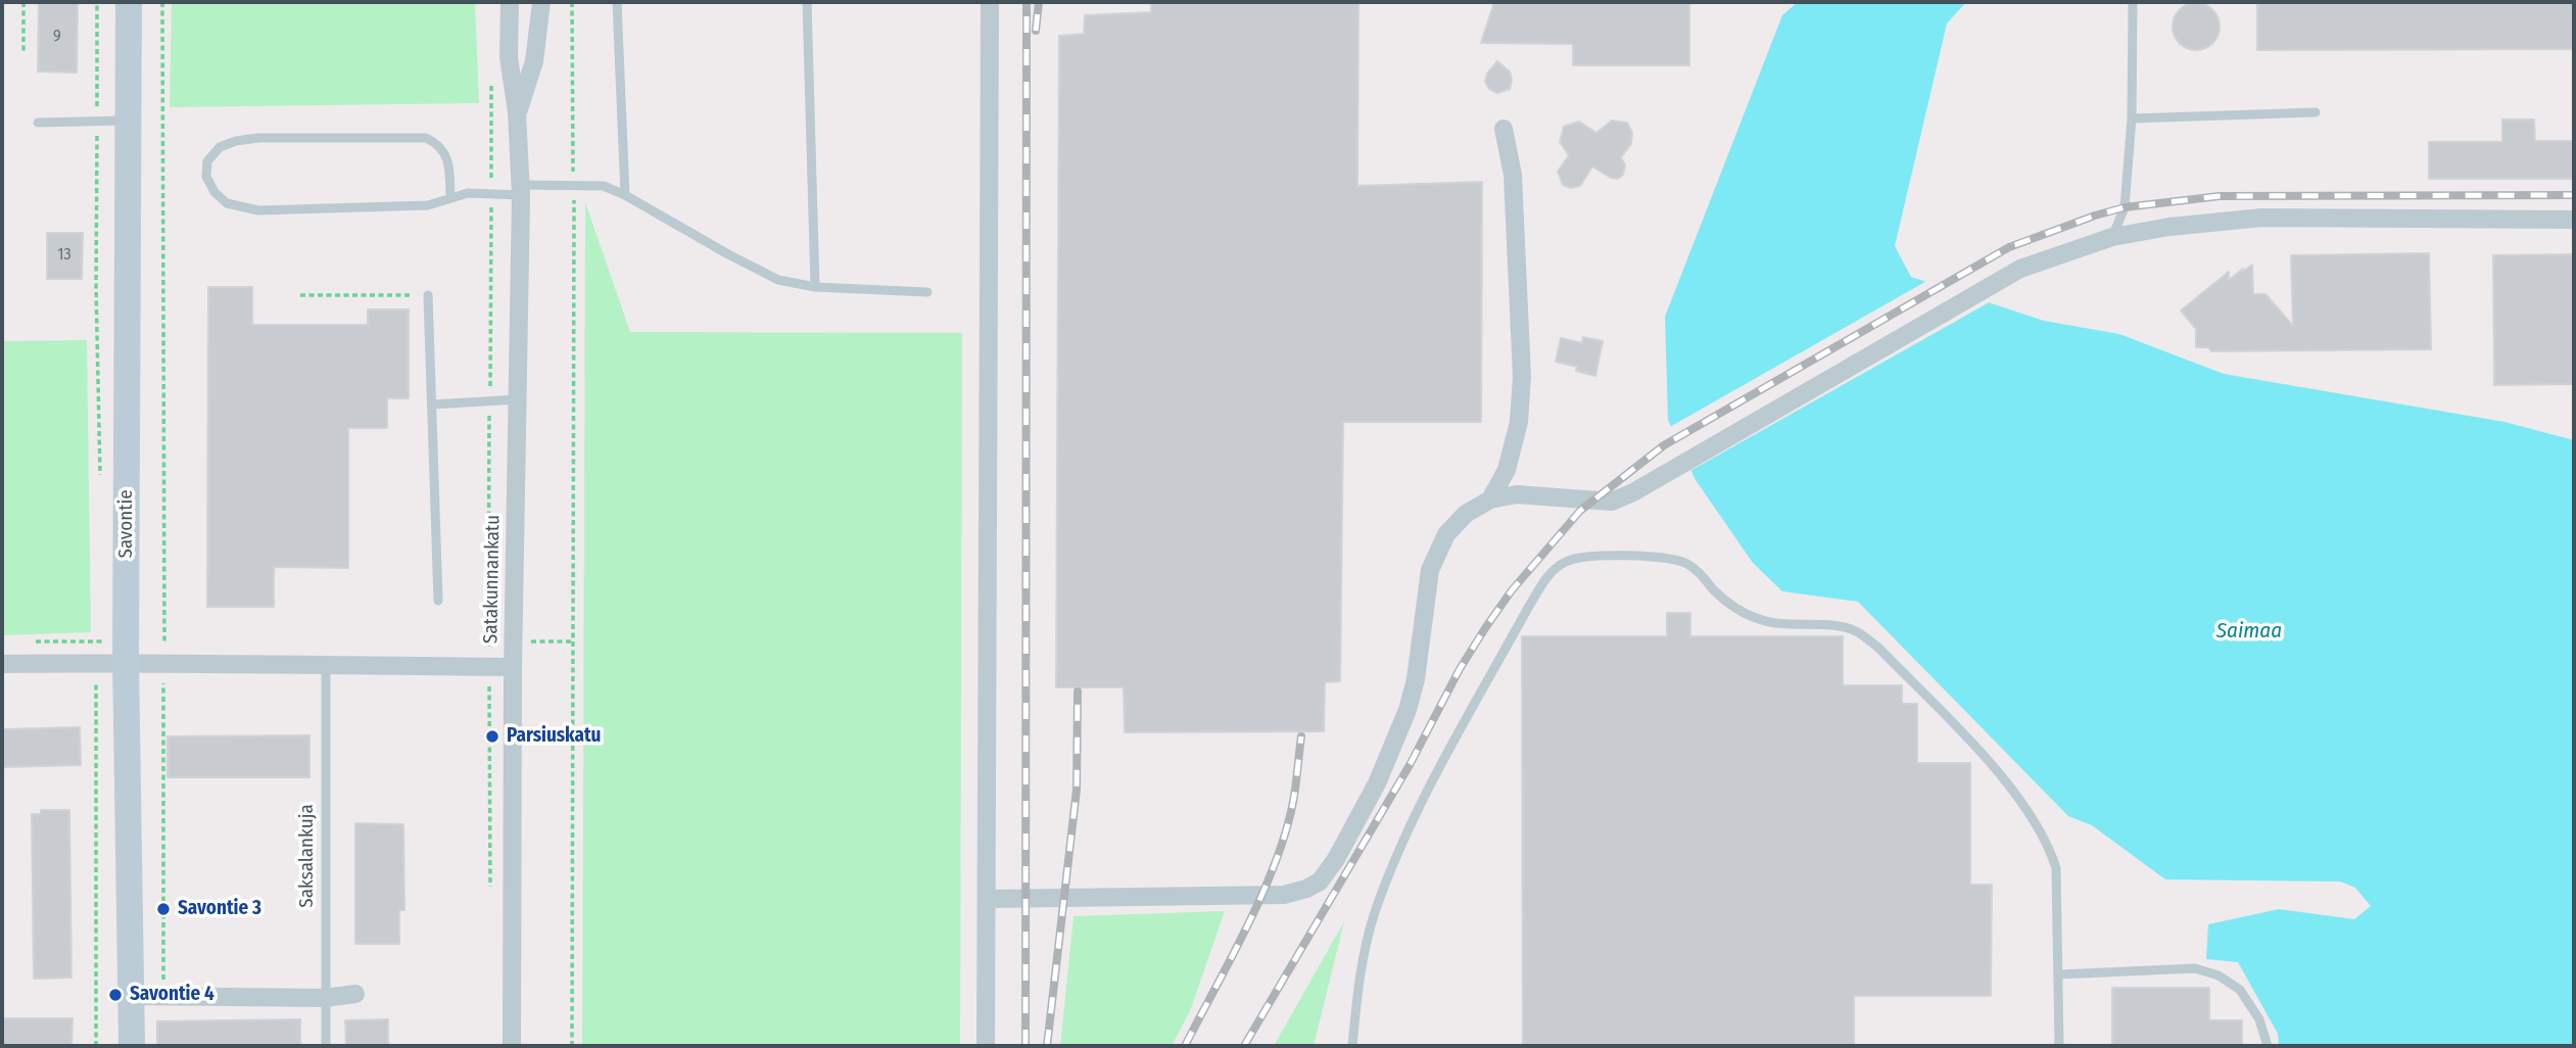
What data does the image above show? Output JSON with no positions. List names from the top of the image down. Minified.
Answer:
{"streets":{"street":["Savontie","Satakunnankatu"],"lane":["Saksalankuja"]},"water":["Saimaa"],"places":["Parsiuskatu","Savontie 3","Savontie 4"],"house_numbers":["9","13"]}
